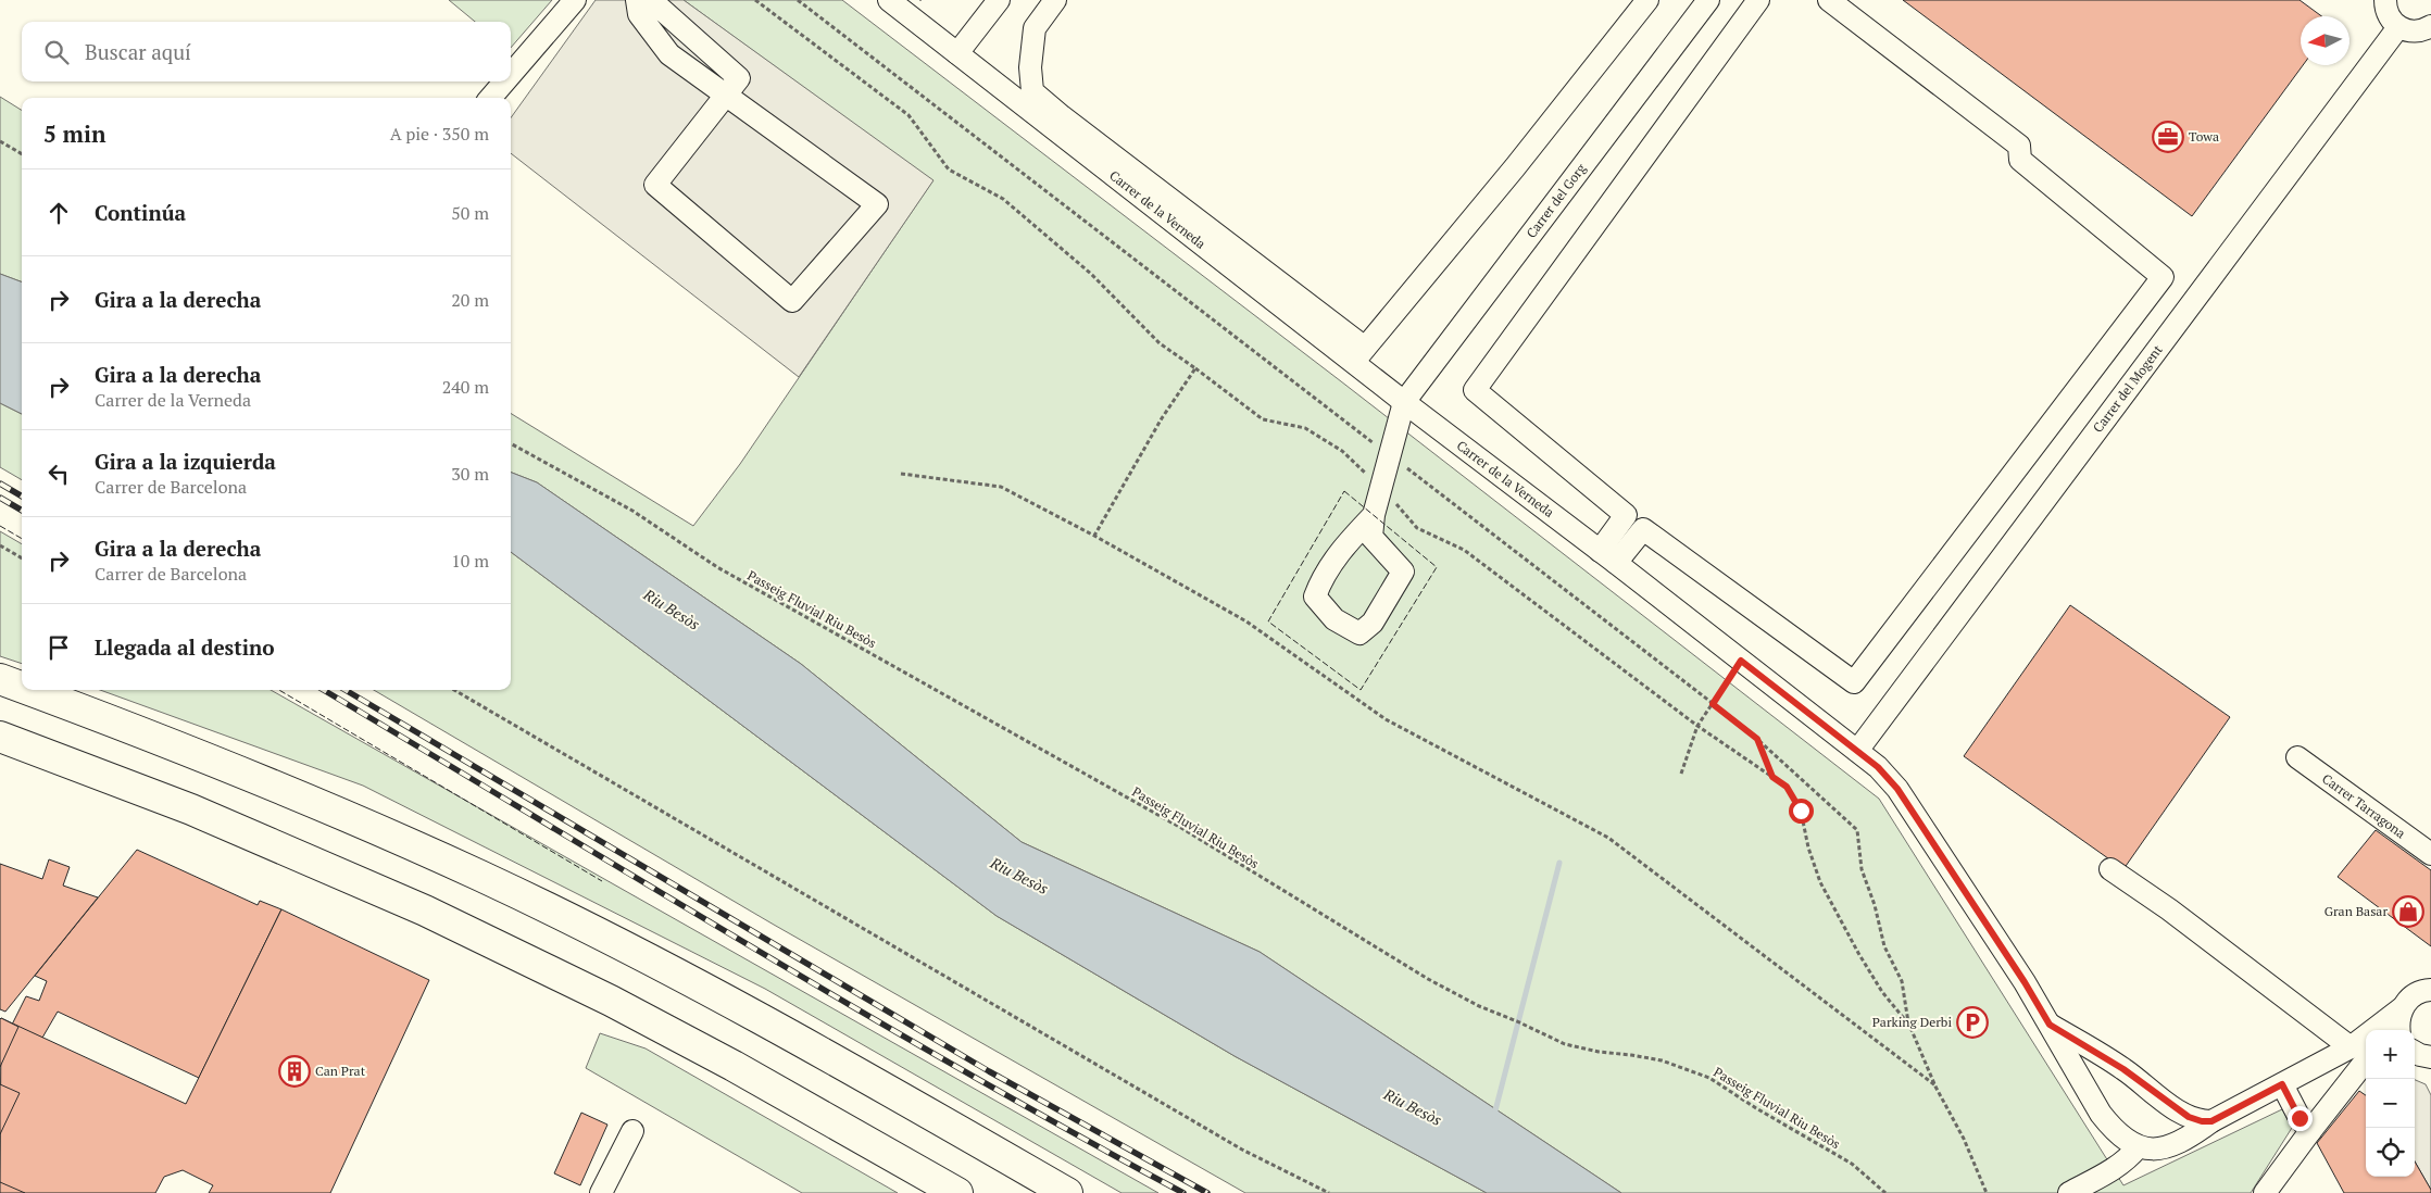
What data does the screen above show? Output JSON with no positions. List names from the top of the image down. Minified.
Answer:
{"streets":{"street":["Carrer del Gorg","Carrer de la Verneda","Carrer del Mogent","Carrer Tarragona"],"path":["Passeig Fluvial Riu Besòs"]},"crossings":[["Carrer del Gorg","Carrer de la Verneda"],["Carrer de la Verneda","Carrer del Mogent"]],"water":["Riu Besòs"],"places":{"office":["Towa"],"shop":["Gran Basar"],"parking":["Parking Derbi"],"building":["Can Prat"]},"north":"left","page":{"search":"Buscar aquí","heading":["5 min","A pie · 350 m"],"list":[["Continúa","50 m"],["Gira a la derecha","20 m"],["Gira a la derecha","Carrer de la Verneda","240 m"],["Gira a la izquierda","Carrer de Barcelona","30 m"],["Gira a la derecha","Carrer de Barcelona","10 m"],"Llegada al destino"],"map_buttons":["+","−"]}}
